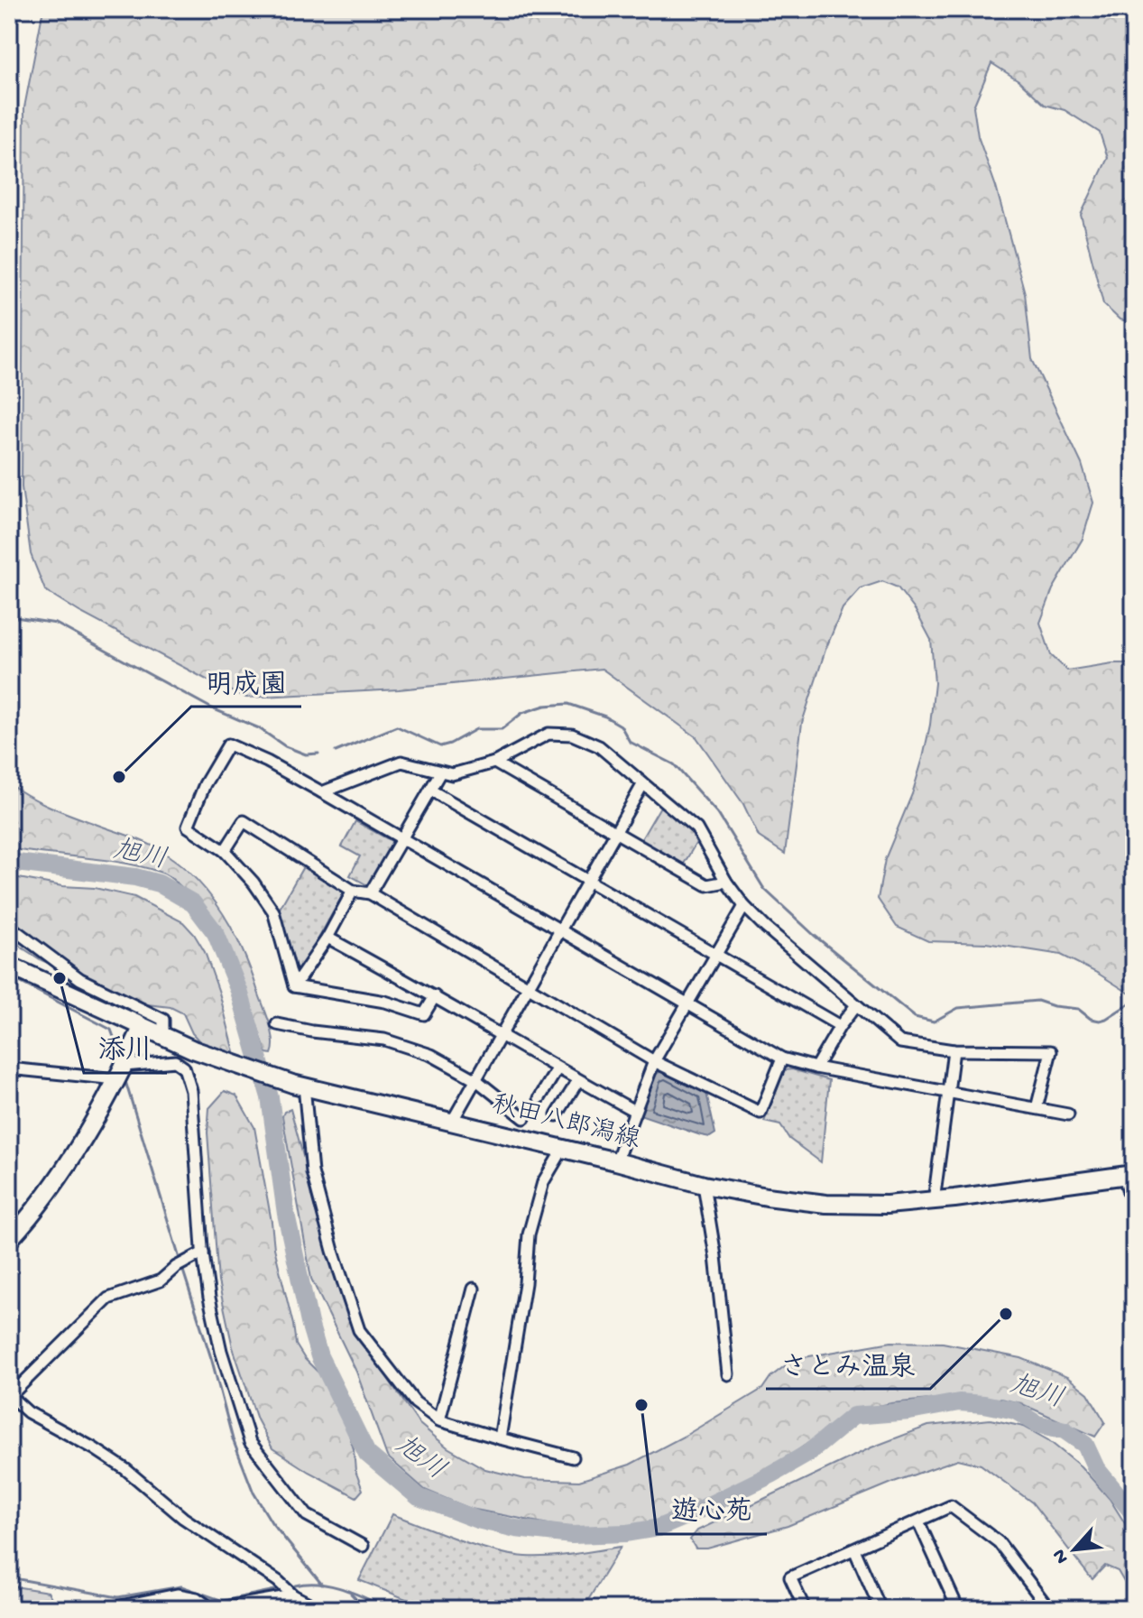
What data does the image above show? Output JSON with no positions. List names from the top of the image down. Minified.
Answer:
{"streets":{"main road":["秋田八郎潟線"]},"water":["旭川"],"places":["明成園","添川","さとみ温泉","遊心苑"],"north":"bottom left"}
